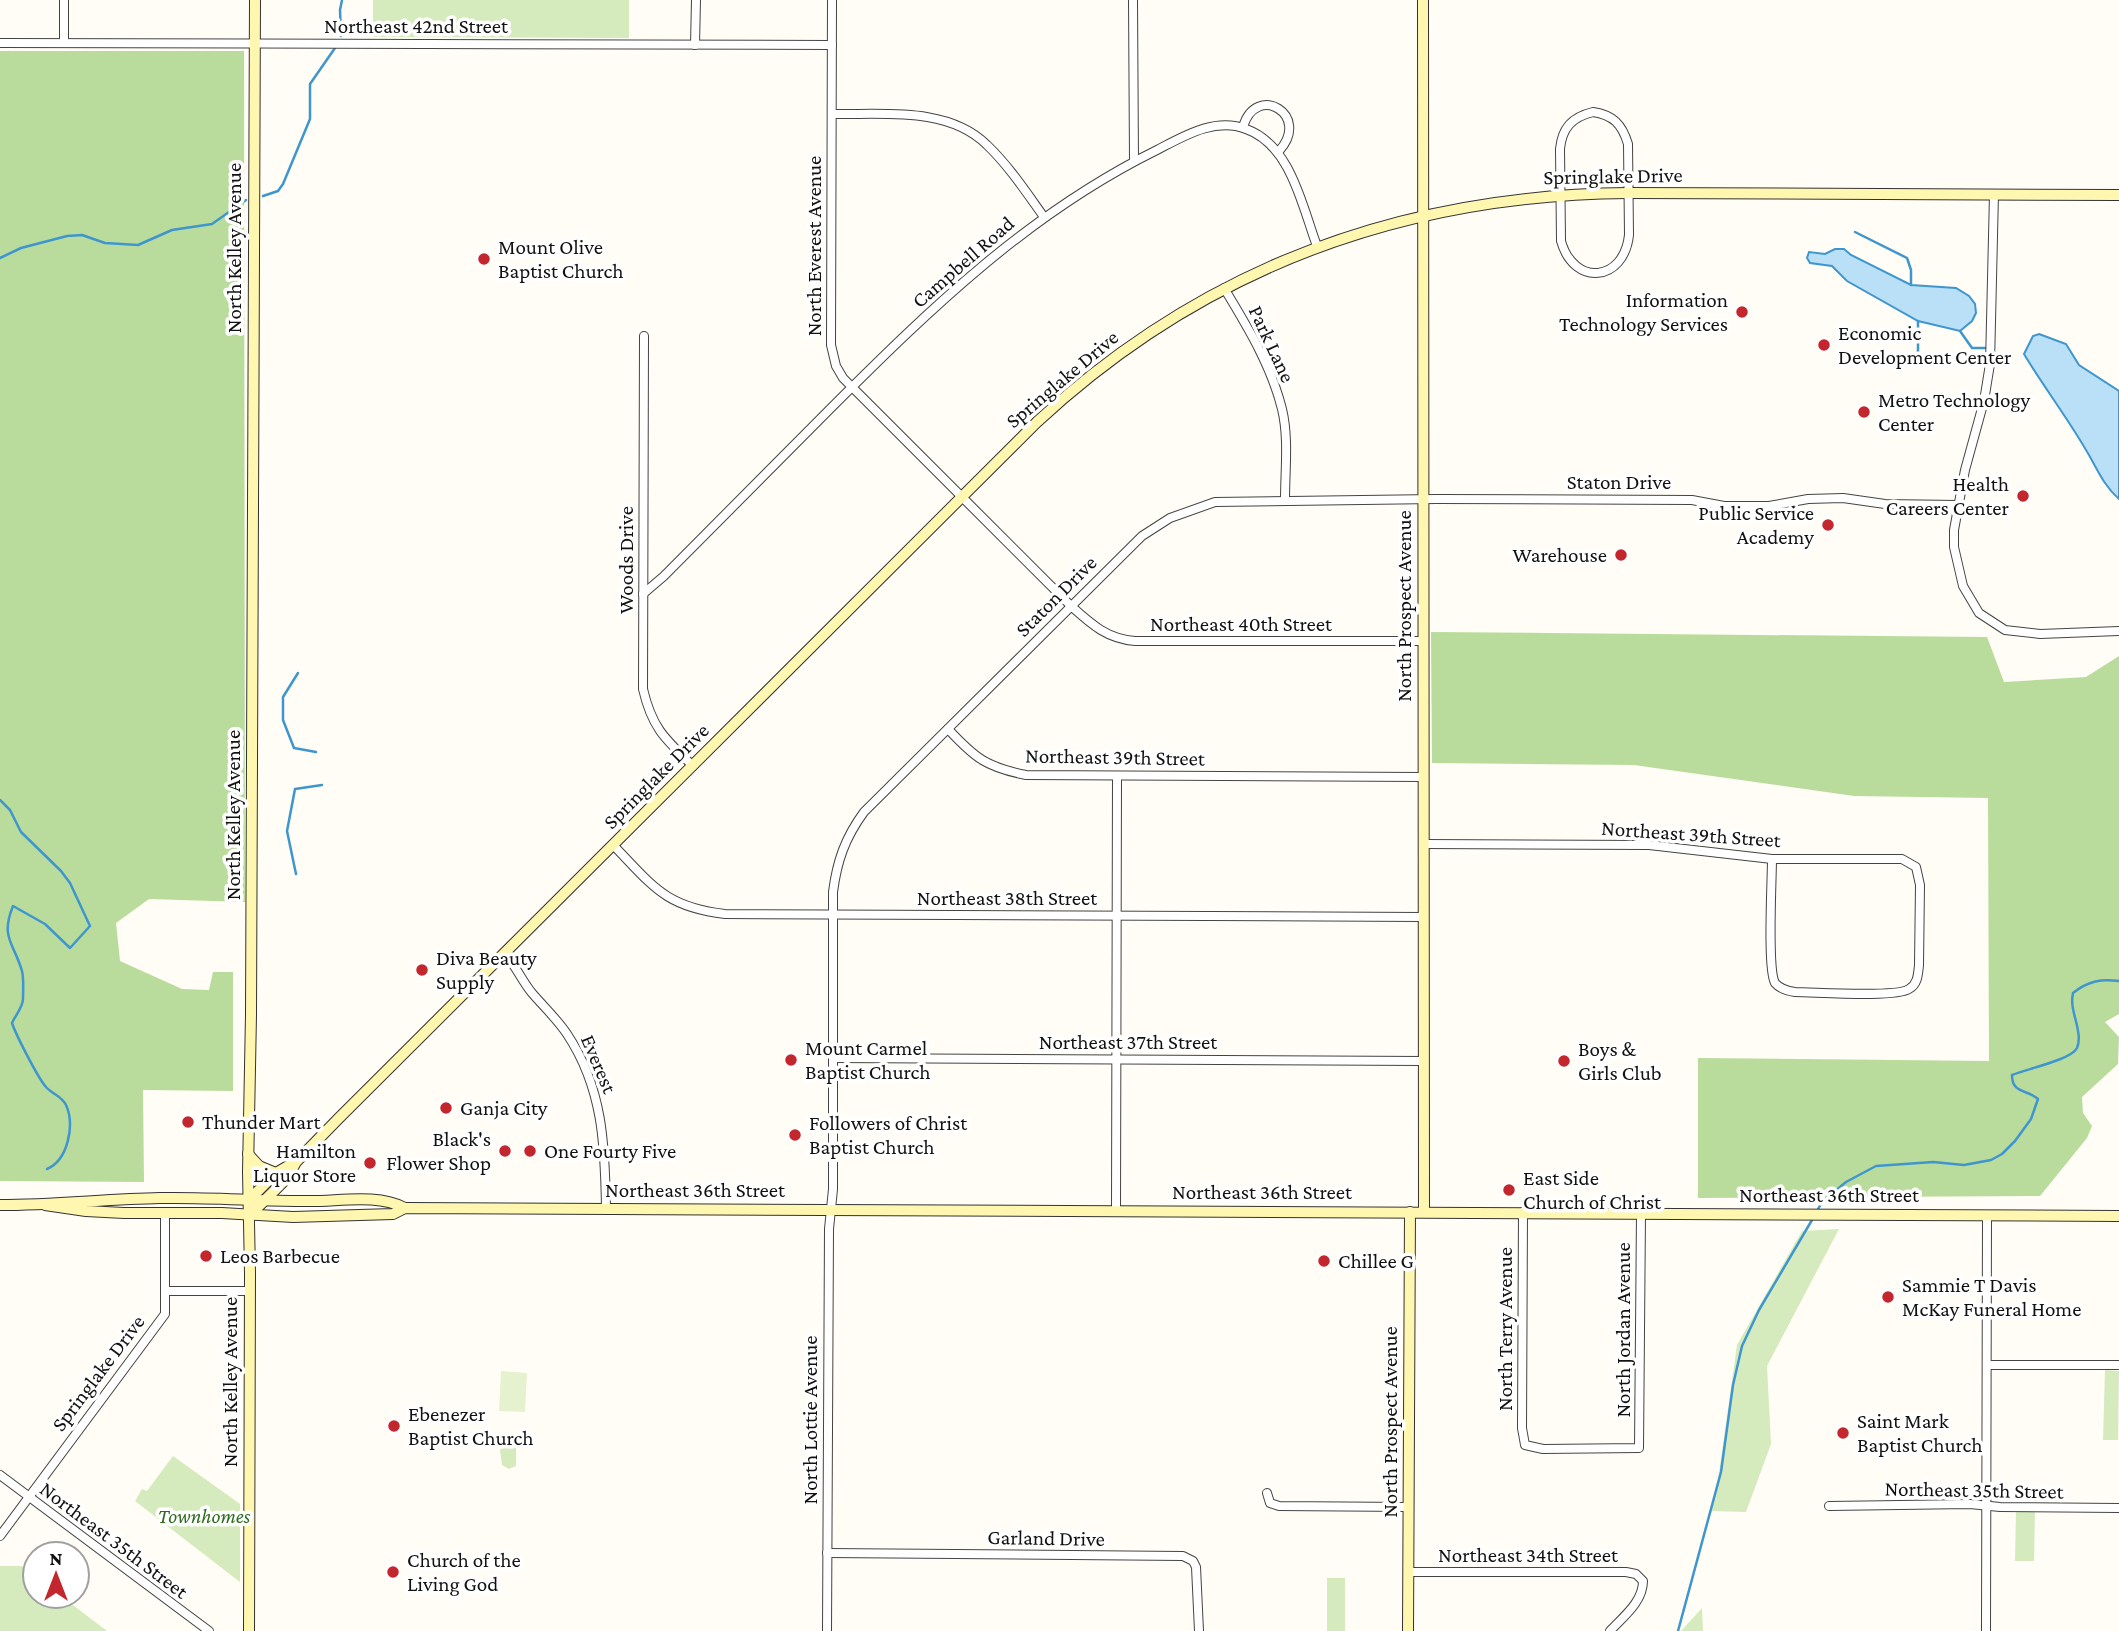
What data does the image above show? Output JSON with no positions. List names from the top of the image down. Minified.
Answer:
{"streets":{"street":["Northeast 42nd Street","Springlake Drive","North Everest Avenue","North Kelley Avenue","Campbell Road","Park Lane","Staton Drive","Woods Drive","North Prospect Avenue","Northeast 40th Street","Northeast 39th Street","Northeast 38th Street","Northeast 37th Street","Everest","Northeast 36th Street","North Terry Avenue","North Jordan Avenue","North Lottie Avenue","Northeast 35th Street","Garland Drive","Northeast 34th Street"]},"crossings":[["Northeast 42nd Street","North Everest Avenue"],["Northeast 42nd Street","North Kelley Avenue"],["Springlake Drive","North Everest Avenue"],["Springlake Drive","North Kelley Avenue"],["Springlake Drive","Park Lane"],["Springlake Drive","Woods Drive"],["Springlake Drive","North Prospect Avenue"],["Springlake Drive","Northeast 38th Street"],["Springlake Drive","Everest"],["Springlake Drive","Northeast 36th Street"],["Springlake Drive","Northeast 35th Street"],["North Everest Avenue","Campbell Road"],["North Everest Avenue","Staton Drive"],["North Everest Avenue","Northeast 40th Street"],["North Kelley Avenue","Northeast 36th Street"],["Campbell Road","Woods Drive"],["Park Lane","Staton Drive"],["Staton Drive","North Prospect Avenue"],["Staton Drive","Northeast 40th Street"],["Staton Drive","Northeast 39th Street"],["Staton Drive","Northeast 38th Street"],["Staton Drive","Northeast 37th Street"],["Staton Drive","Northeast 36th Street"],["Staton Drive","North Lottie Avenue"],["North Prospect Avenue","Northeast 40th Street"],["North Prospect Avenue","Northeast 39th Street"],["North Prospect Avenue","Northeast 38th Street"],["North Prospect Avenue","Northeast 37th Street"],["North Prospect Avenue","Northeast 36th Street"],["North Prospect Avenue","Northeast 34th Street"],["Everest","Northeast 36th Street"],["Northeast 36th Street","North Terry Avenue"],["Northeast 36th Street","North Jordan Avenue"],["Northeast 36th Street","North Lottie Avenue"],["North Terry Avenue","North Jordan Avenue"],["North Lottie Avenue","Garland Drive"]],"parks":["Townhomes"],"places":["Mount Olive Baptist Church","Information Technology Services","Economic Development Center","Metro Technology Center","Health Careers Center","Public Service Academy","Warehouse","Diva Beauty Supply","Mount Carmel Baptist Church","Boys & Girls Club","Ganja City","Thunder Mart","Followers of Christ Baptist Church","Black's Flower Shop","One Fourty Five","Hamilton Liquor Store","East Side Church of Christ","Leos Barbecue","Chillee G","Sammie T Davis McKay Funeral Home","Ebenezer Baptist Church","Saint Mark Baptist Church","Church of the Living God"],"north":"top"}
